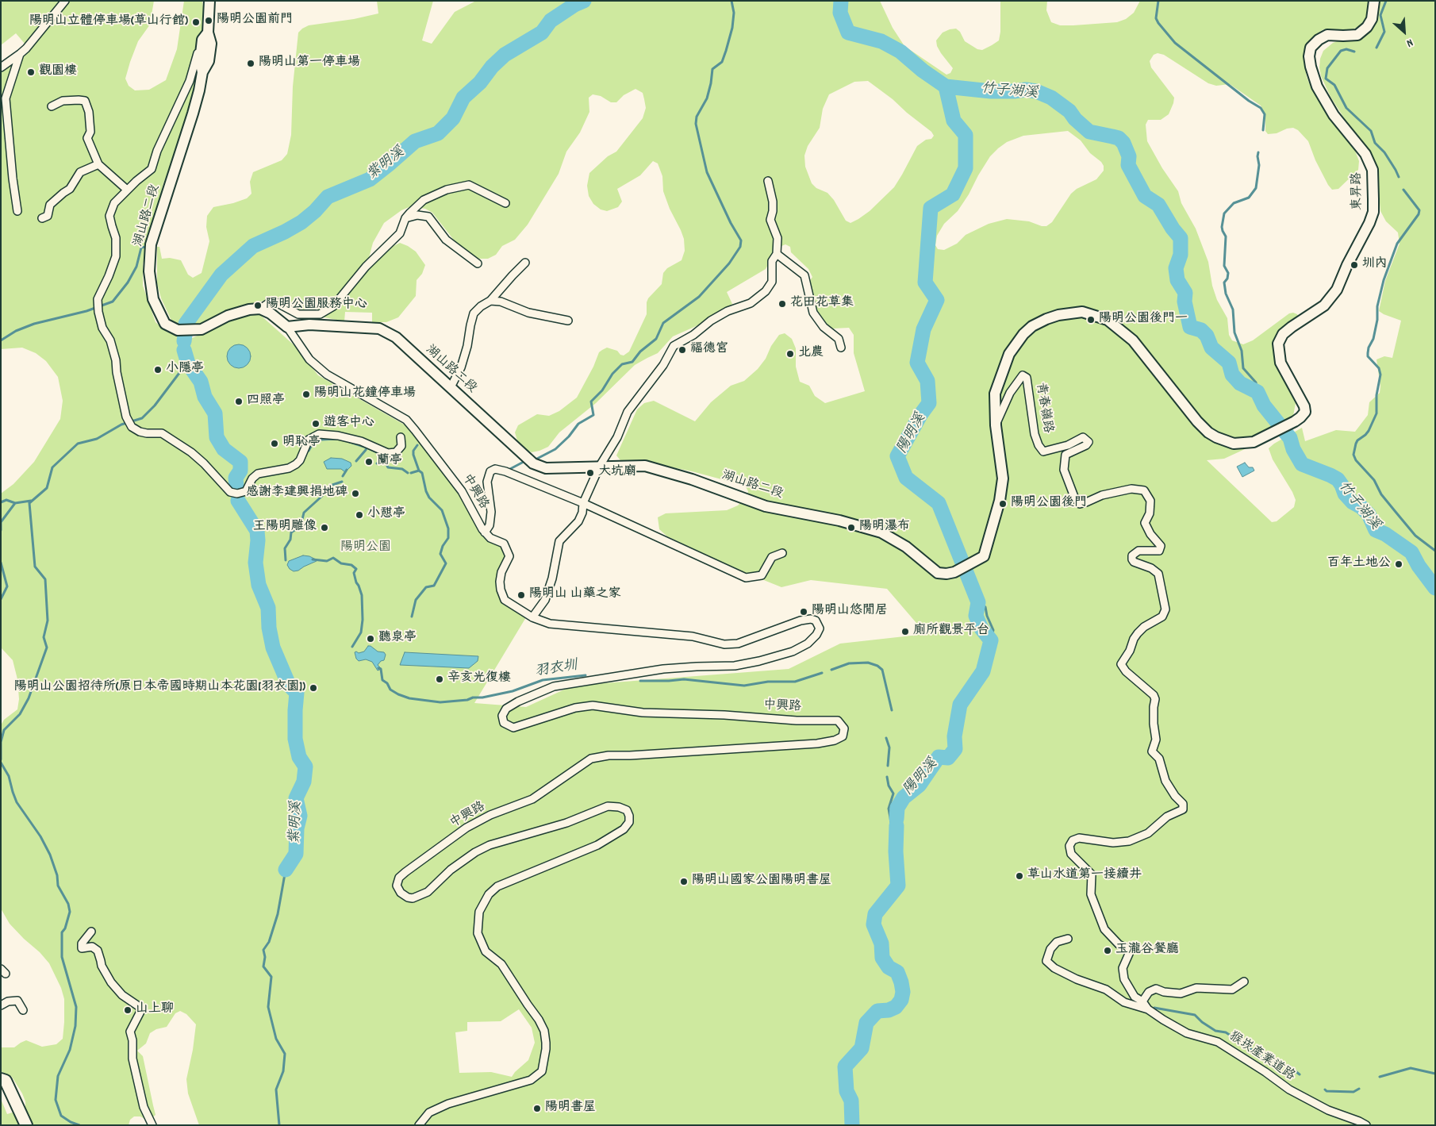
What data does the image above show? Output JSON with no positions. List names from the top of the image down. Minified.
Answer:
{"streets":{"street":["東昇路","湖山路二段","青春嶺路","中興路","猴崁產業道路"]},"crossings":[["東昇路","湖山路二段"],["東昇路","青春嶺路"],["湖山路二段","青春嶺路"],["湖山路二段","中興路"],["青春嶺路","猴崁產業道路"]],"water":["竹子湖溪","紫明溪","陽明溪","羽衣圳"],"parks":["陽明公園"],"places":["陽明公園前門","陽明山立體停車場(草山行館)","陽明山第一停車場","觀園樓","圳內","花田花草集","陽明公園服務中心","陽明公園後門一","福德宮","北農","小隱亭","陽明山花鐘停車場","四照亭","遊客中心","明恥亭","蘭亭","大坑廟","感謝李建興捐地碑","陽明公園後門","小憇亭","王陽明雕像","陽明瀑布","百年土地公","陽明山 山藥之家","陽明山悠閒居","廁所觀景平台","聽泉亭","辛亥光復樓","陽明山公園招待所(原日本帝國時期山本花園[羽衣園])","草山水道第一接續井","陽明山國家公園陽明書屋","玉瀧谷餐廳","山上聊","陽明書屋"],"north":"bottom right"}
